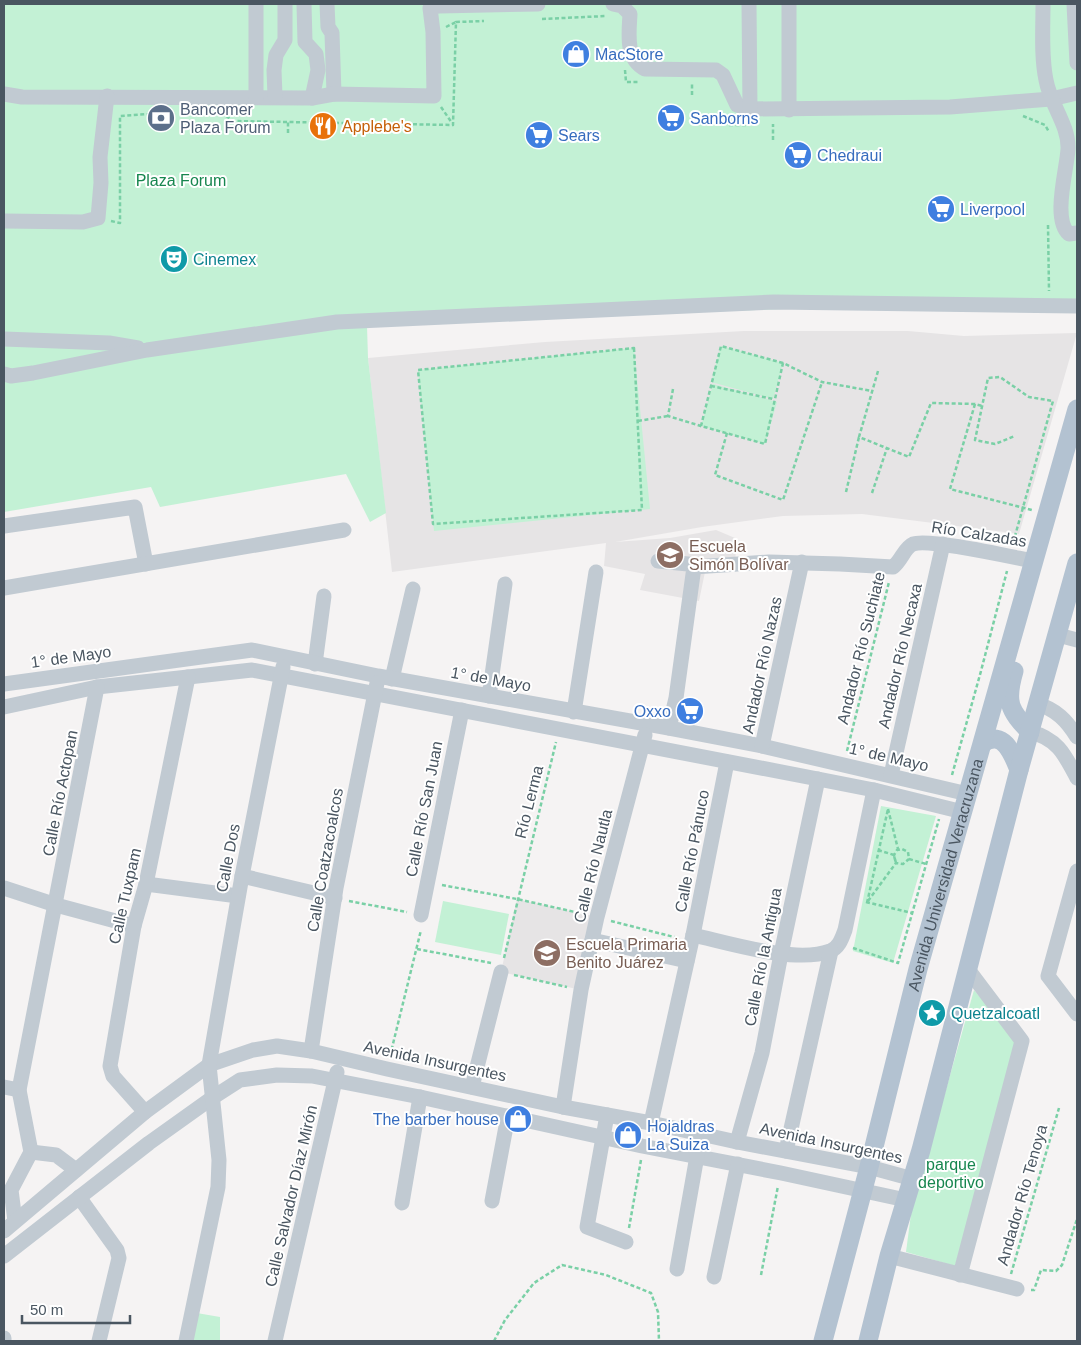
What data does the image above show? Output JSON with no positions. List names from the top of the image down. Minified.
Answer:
{"streets":{"main road":["Avenida Universidad Veracruzana"],"street":["Río Calzadas","Andador Río Necaxa","1° de Mayo","Andador Río Nazas","Calle Río Actopan","Calle Río San Juan","Calle Río Pánuco","Calle Dos","Calle Coatzacoalcos","Calle Río Nautla","Calle Tuxpam","Calle Río la Antigua","Avenida Insurgentes","Calle Salvador Díaz Mirón"],"path":["Andador Río Suchiate","Río Lerma","Andador Río Tenoya"]},"crossings":[["Río Calzadas","Andador Río Suchiate"],["Río Calzadas","Andador Río Necaxa"],["Río Calzadas","Avenida Universidad Veracruzana"],["Andador Río Suchiate","1° de Mayo"],["Andador Río Necaxa","1° de Mayo"],["1° de Mayo","Andador Río Nazas"],["1° de Mayo","Calle Río Actopan"],["1° de Mayo","Río Lerma"],["1° de Mayo","Calle Río San Juan"],["1° de Mayo","Calle Río Pánuco"],["1° de Mayo","Calle Dos"],["1° de Mayo","Calle Coatzacoalcos"],["1° de Mayo","Calle Río Nautla"],["1° de Mayo","Avenida Universidad Veracruzana"],["1° de Mayo","Calle Tuxpam"],["1° de Mayo","Calle Río la Antigua"],["Calle Río Pánuco","Avenida Insurgentes"],["Calle Dos","Avenida Insurgentes"],["Calle Coatzacoalcos","Avenida Insurgentes"],["Calle Río Nautla","Avenida Insurgentes"],["Avenida Universidad Veracruzana","Avenida Insurgentes"],["Calle Tuxpam","Avenida Insurgentes"],["Calle Río la Antigua","Avenida Insurgentes"],["Avenida Insurgentes","Calle Salvador Díaz Mirón"]],"parks":["Plaza Forum","parque deportivo"],"places":{"shop":["MacStore","The barber house","Hojaldras La Suiza"],"bank":["Bancomer Plaza Forum"],"supermarket":["Sanborns","Sears","Chedraui","Liverpool","Oxxo"],"restaurant":["Applebe's"],"theatre":["Cinemex"],"school or university":["Escuela Simón Bolívar","Escuela Primaria Benito Juárez"],"place":["Quetzalcoatl"]},"scale_bar":"50 m"}
